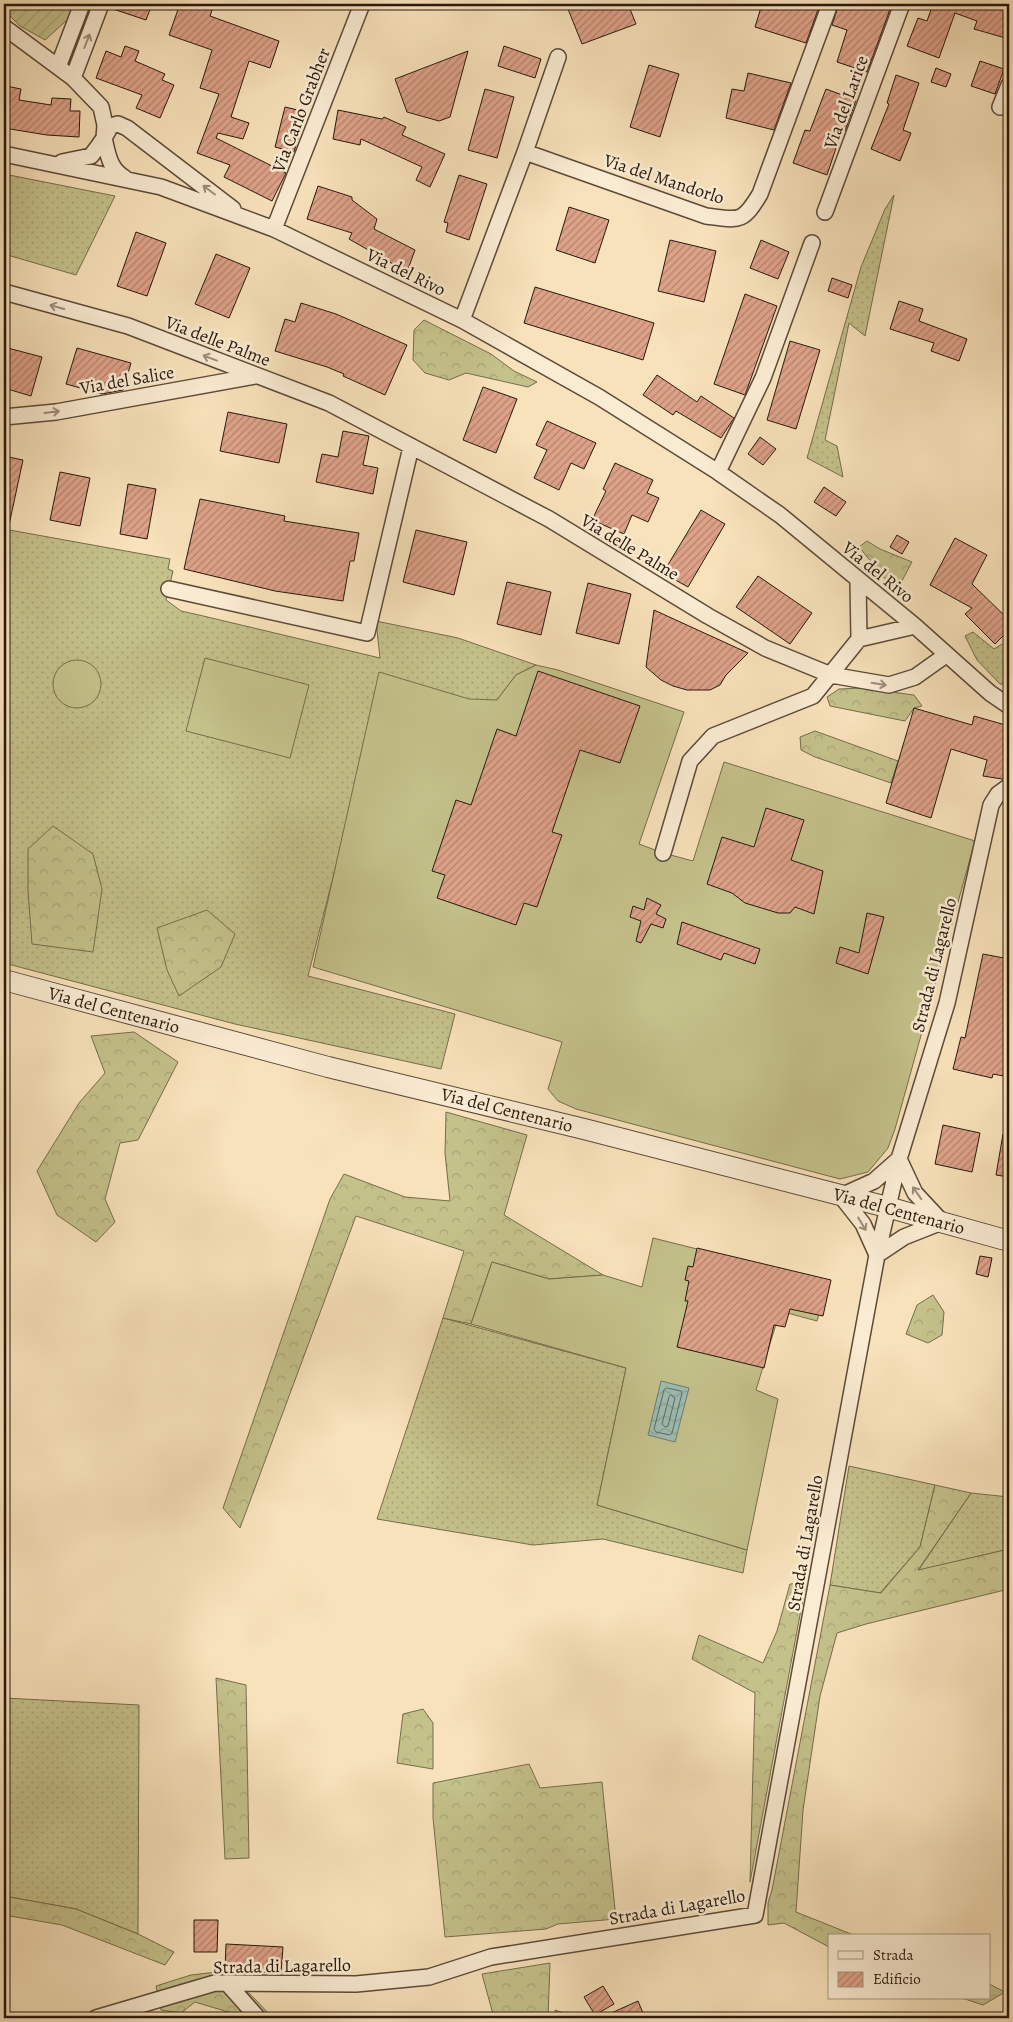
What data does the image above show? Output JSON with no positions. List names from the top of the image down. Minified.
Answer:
{"streets":{"street":["Via del Larice","Via Carlo Grabher","Via del Mandorlo","Via del Rivo","Via delle Palme","Via del Salice","Strada di Lagarello","Via del Centenario"]},"crossings":[["Via Carlo Grabher","Via del Rivo"],["Via del Rivo","Via delle Palme"],["Via delle Palme","Via del Salice"],["Strada di Lagarello","Via del Centenario"]],"one_way":["Via del Salice"],"legend":["Strada","Edificio"]}
